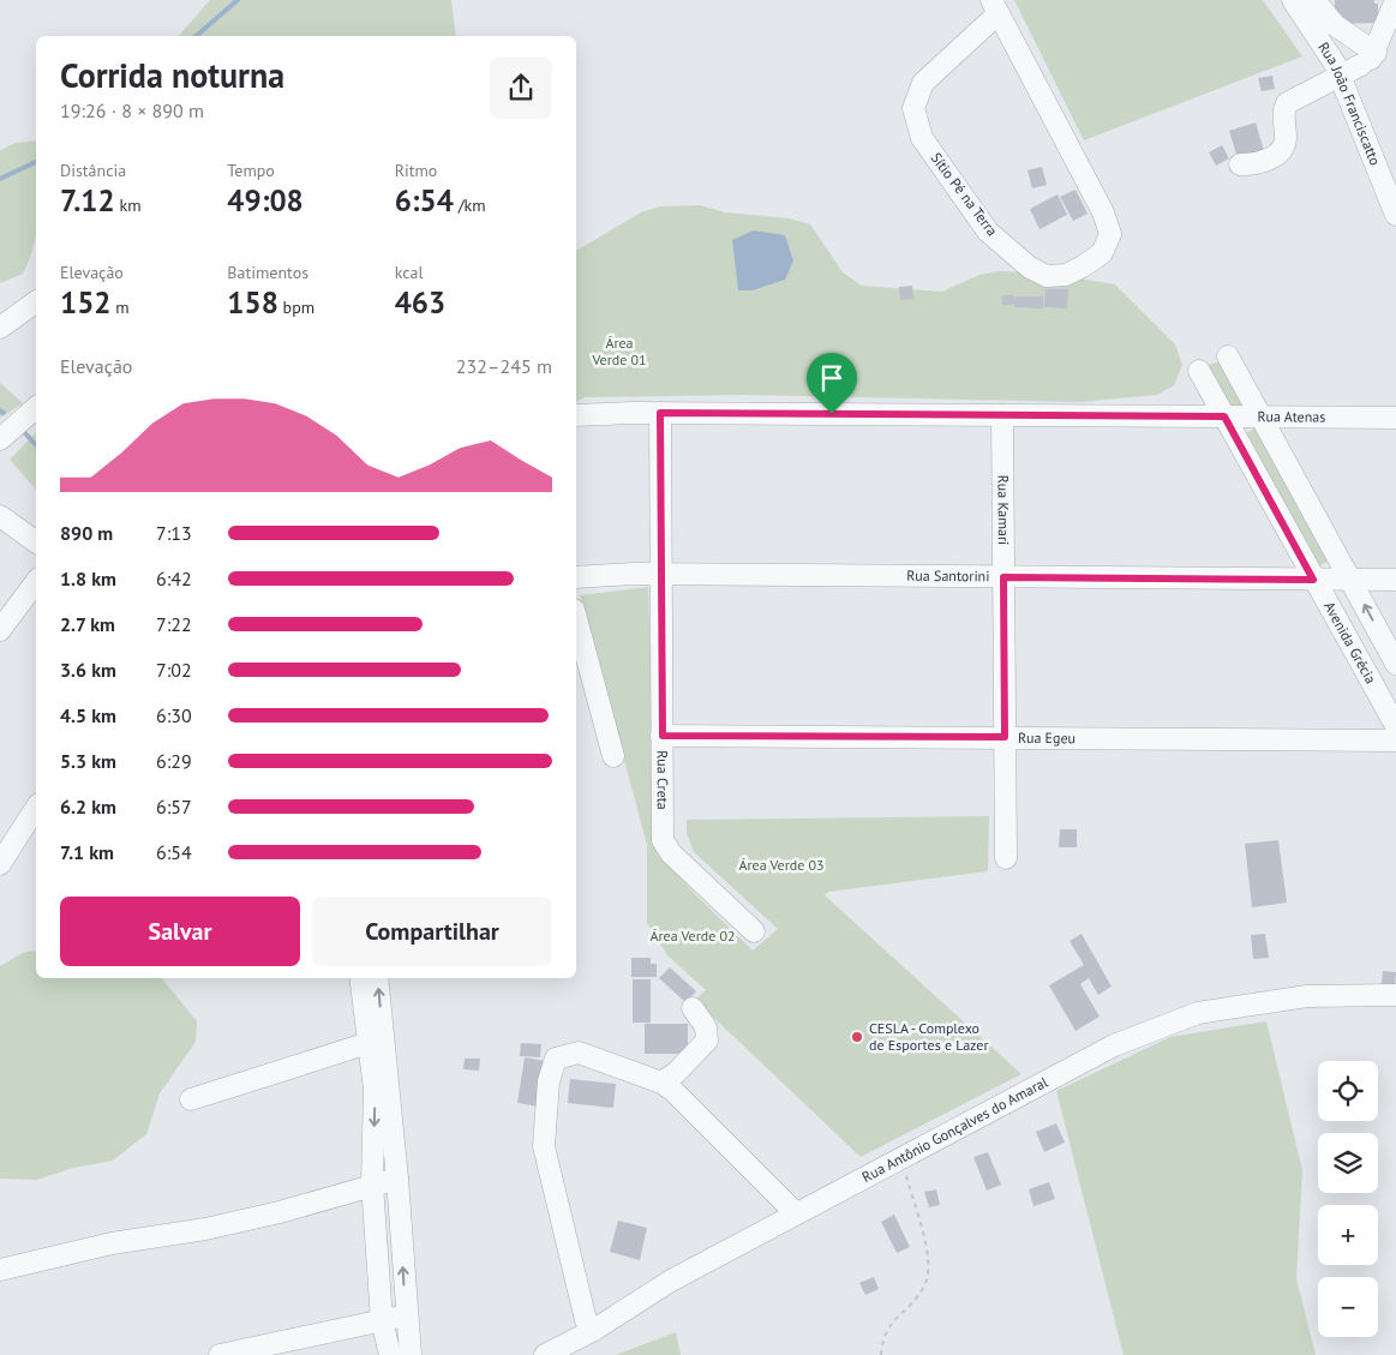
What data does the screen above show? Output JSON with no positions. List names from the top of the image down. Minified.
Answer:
{"streets":{"street":["Rua João Franciscatto","Sítio Pé na Terra","Rua Atenas","Rua Kamari","Rua Santorini","Avenida Grécia","Rua Egeu","Rua Creta","Rua Antônio Gonçalves do Amaral"]},"crossings":[["Rua Atenas","Rua Kamari"],["Rua Atenas","Avenida Grécia"],["Rua Atenas","Rua Creta"],["Rua Kamari","Rua Santorini"],["Rua Kamari","Rua Egeu"],["Rua Santorini","Avenida Grécia"],["Rua Santorini","Rua Creta"],["Rua Egeu","Rua Creta"]],"parks":["Área Verde 01","Área Verde 03","Área Verde 02"],"places":["CESLA - Complexo de Esportes e Lazer"],"page":{"heading":["Corrida noturna","19:26 · 8 × 890 m"],"stats":[["Distância","7.12 km"],["Tempo","49:08"],["Ritmo","6:54 /km"],["Elevação","152 m"],["Batimentos","158 bpm"],["kcal","463"]],"chart":["Elevação","232–245 m"],"list":[{"name":"890 m","note":"7:13"},{"name":"1.8 km","note":"6:42"},{"name":"2.7 km","note":"7:22"},{"name":"3.6 km","note":"7:02"},{"name":"4.5 km","note":"6:30"},{"name":"5.3 km","note":"6:29"},{"name":"6.2 km","note":"6:57"},{"name":"7.1 km","note":"6:54"}],"buttons":["Salvar","Compartilhar"],"map_buttons":["+","−"]}}
